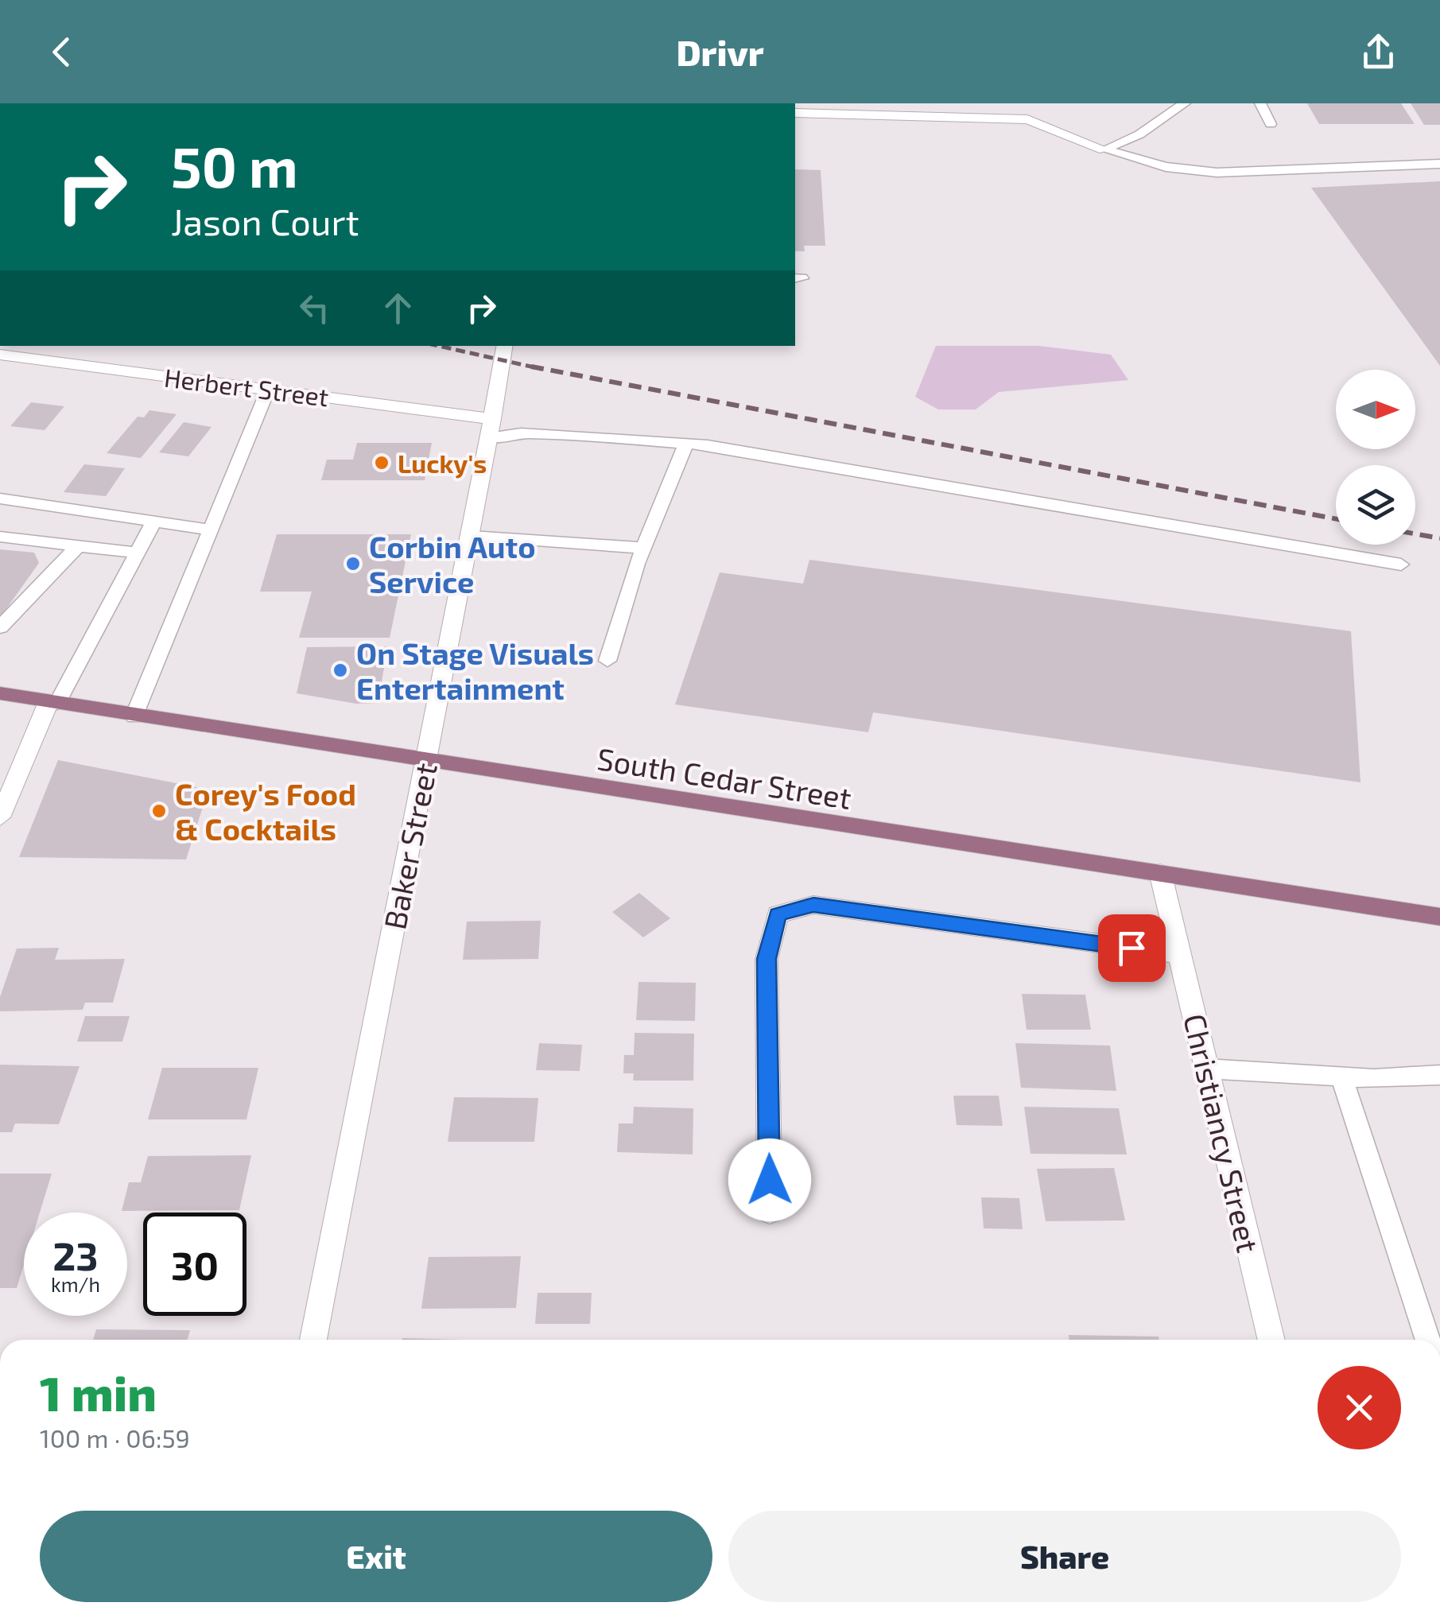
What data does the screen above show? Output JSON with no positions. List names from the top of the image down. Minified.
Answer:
{"streets":{"main road":["South Cedar Street"],"street":["Herbert Street","Baker Street","Christiancy Street"]},"crossings":[["Herbert Street","Baker Street"],["South Cedar Street","Baker Street"],["South Cedar Street","Christiancy Street"]],"places":["Lucky's","Corbin Auto Service","On Stage Visuals Entertainment","Corey's Food & Cocktails"],"north":"right","page":{"header":"Drivr","turn":["50 m","Jason Court"],"speed":"23 km/h","limit":"30","heading":["1 min","100 m · 06:59"],"buttons":["Exit","Share"]}}
